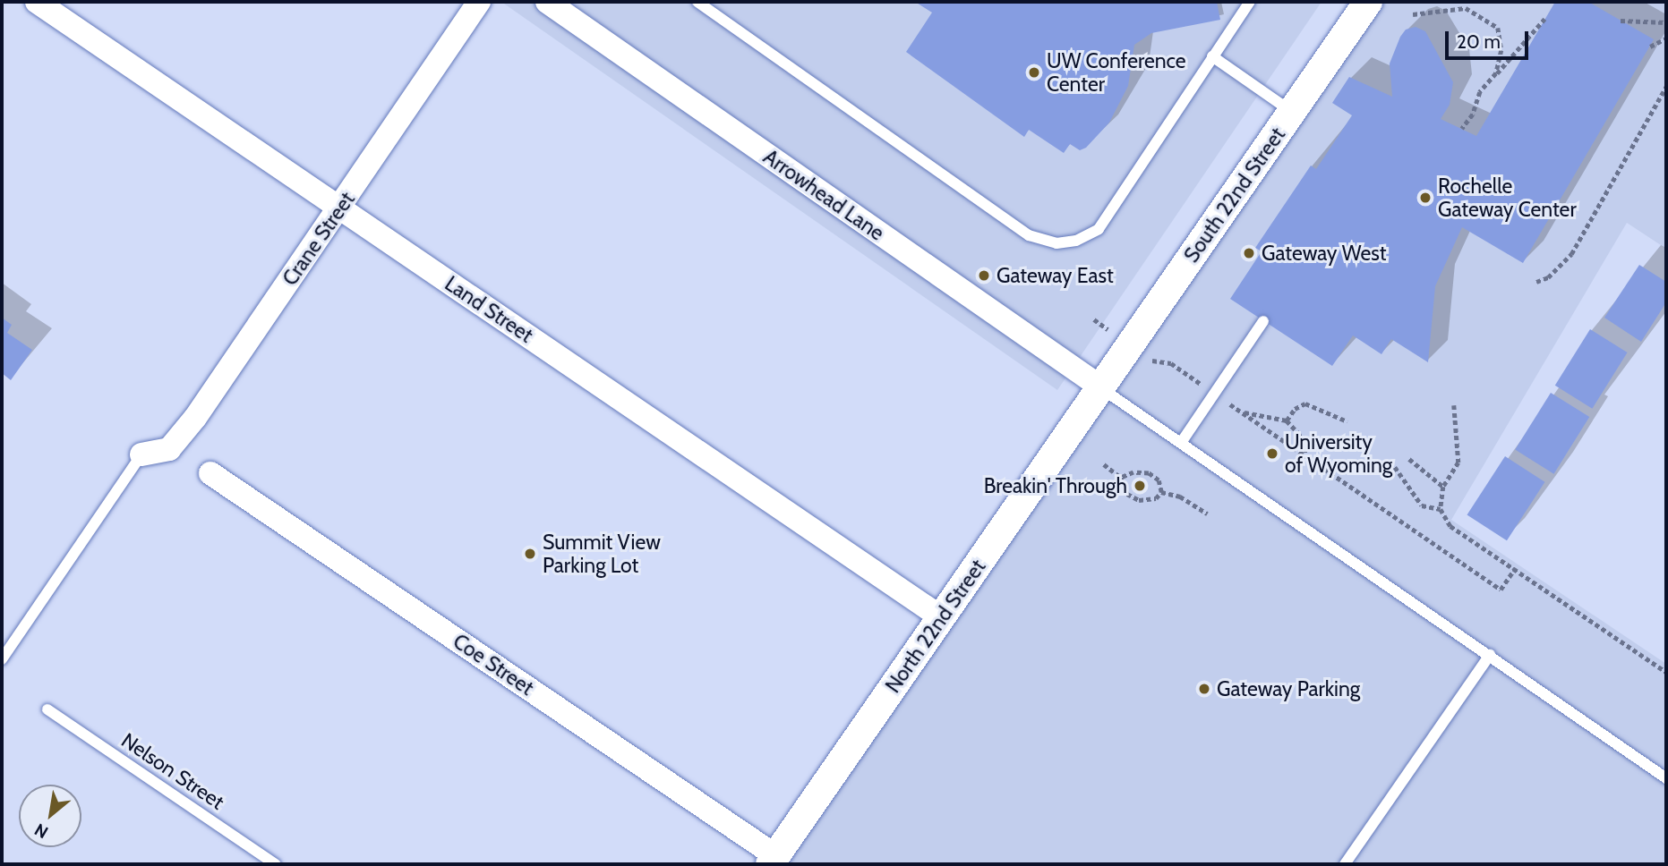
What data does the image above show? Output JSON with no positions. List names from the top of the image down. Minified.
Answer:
{"streets":{"street":["Arrowhead Lane","South 22nd Street","Crane Street","Land Street","North 22nd Street","Coe Street"],"lane":["Nelson Street"]},"crossings":[["Arrowhead Lane","South 22nd Street"],["Arrowhead Lane","North 22nd Street"],["South 22nd Street","North 22nd Street"],["Crane Street","Land Street"],["Land Street","North 22nd Street"],["North 22nd Street","Coe Street"]],"places":["UW Conference Center","Rochelle Gateway Center","Gateway West","Gateway East","University of Wyoming","Breakin' Through","Summit View Parking Lot","Gateway Parking"],"scale_bar":"20 m","north":"bottom left"}
